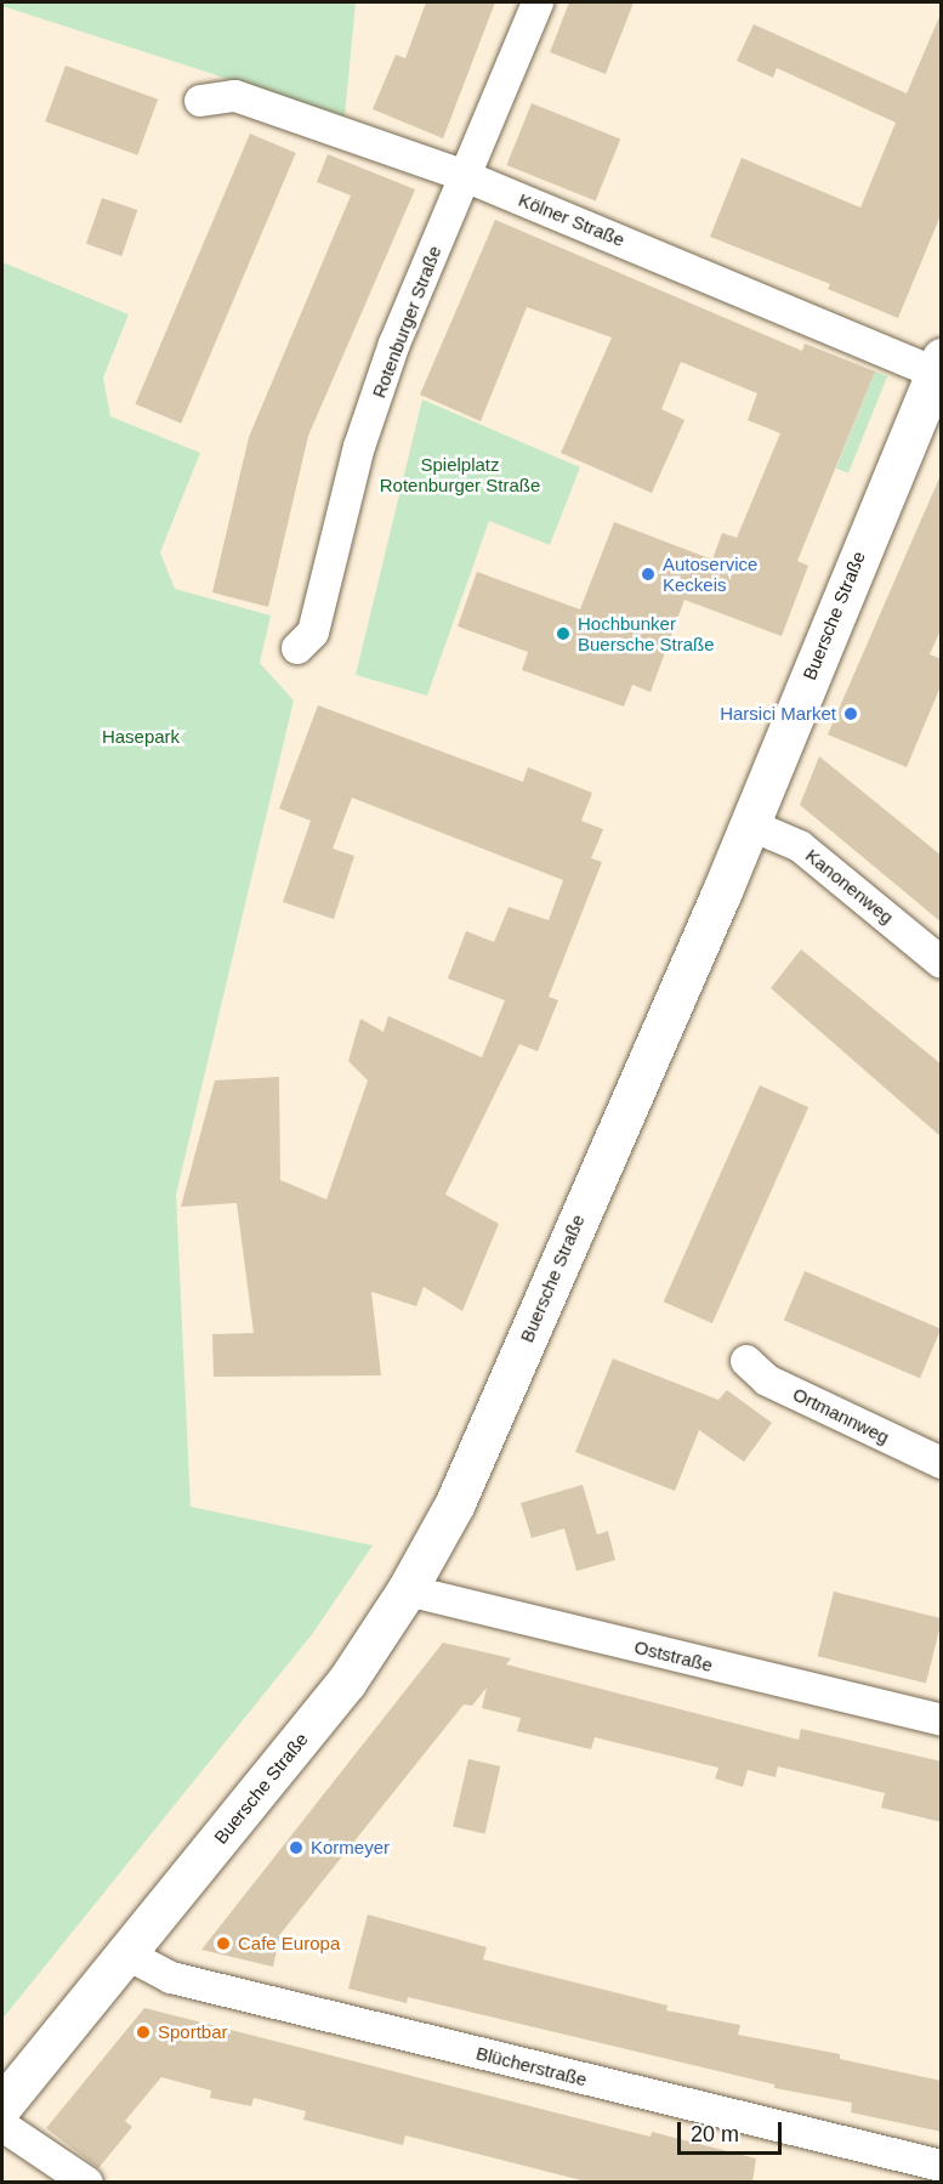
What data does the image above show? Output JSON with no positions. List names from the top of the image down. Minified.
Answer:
{"streets":{"main road":["Buersche Straße"],"street":["Kölner Straße","Rotenburger Straße","Kanonenweg","Ortmannweg","Oststraße","Blücherstraße"]},"crossings":[["Kölner Straße","Rotenburger Straße"],["Kölner Straße","Buersche Straße"],["Buersche Straße","Kanonenweg"],["Buersche Straße","Oststraße"],["Buersche Straße","Blücherstraße"]],"parks":["Spielplatz Rotenburger Straße","Hasepark"],"places":["Autoservice Keckeis","Hochbunker Buersche Straße","Harsici Market","Kormeyer","Cafe Europa","Sportbar"],"scale_bar":"20 m"}
